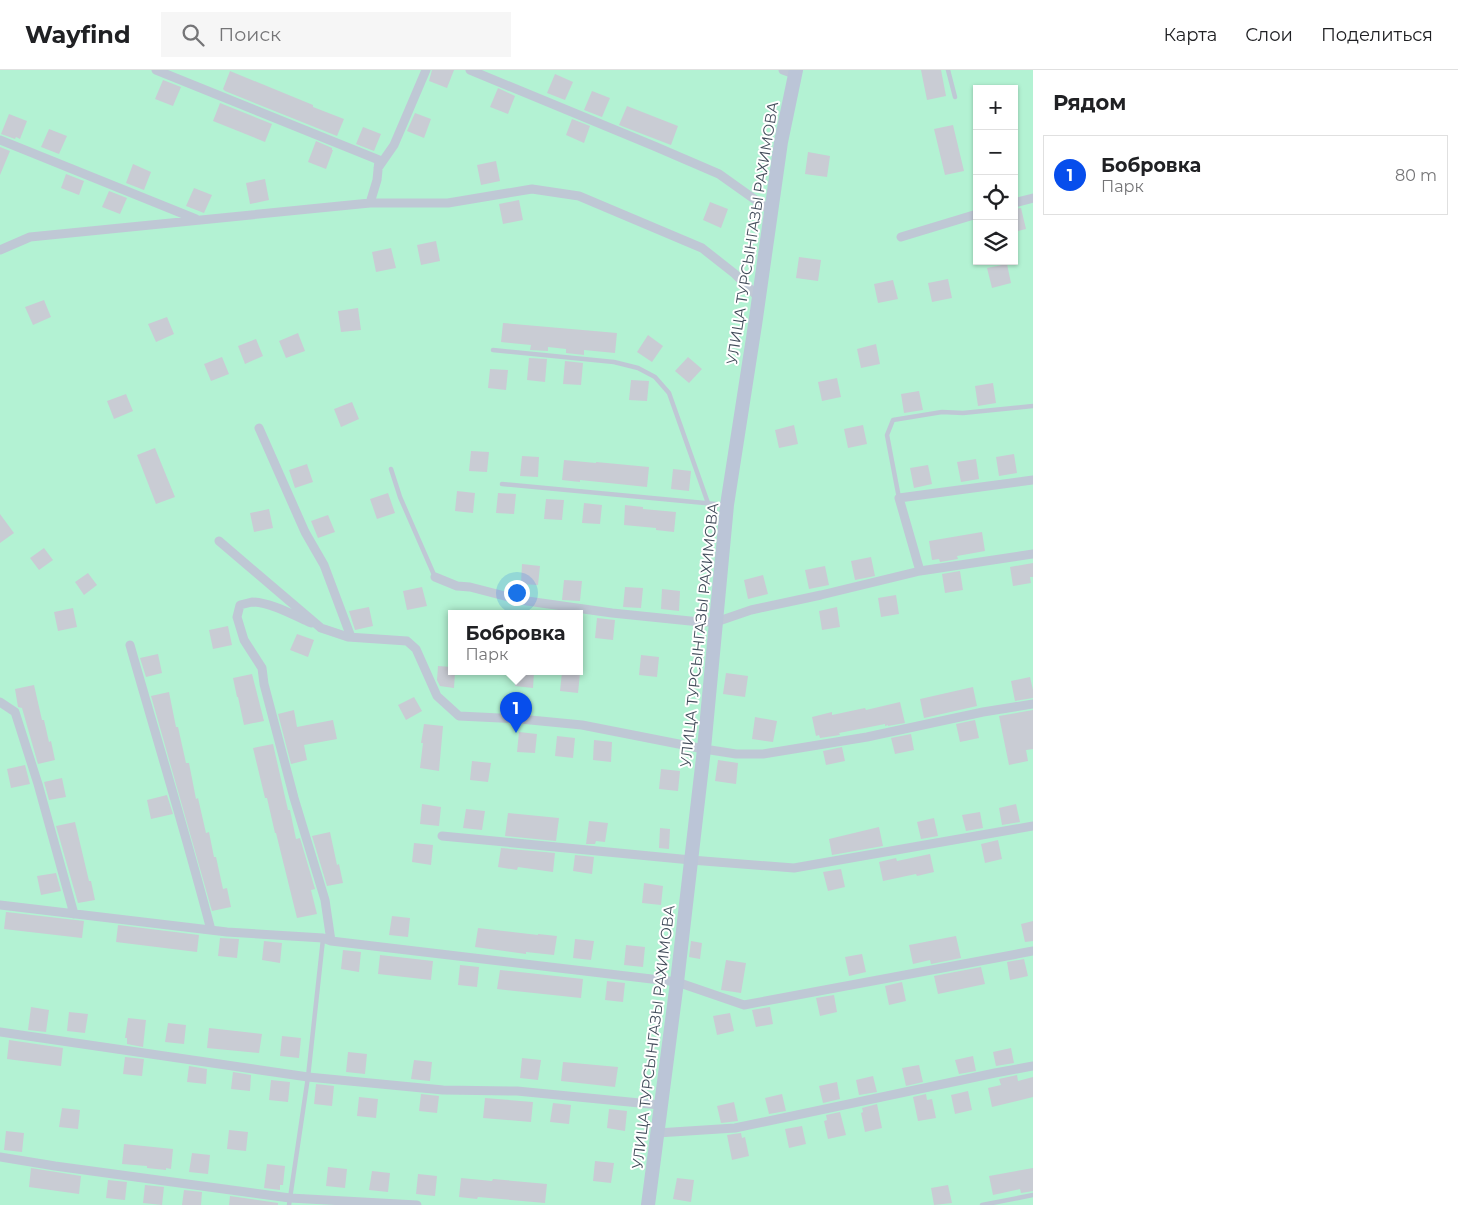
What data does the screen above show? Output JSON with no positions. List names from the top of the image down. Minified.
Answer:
{"streets":{"street":["УЛИЦА ТУРСЫНГАЗЫ РАХИМОВА"]},"page":{"header":"Wayfind","search":"Поиск","nav":["Карта","Слои","Поделиться"],"heading":"Рядом","map_buttons":["+","−"],"list":[{"mark":"1","name":"Бобровка","note":"Парк","value":"80 m"}],"popup":["Бобровка","Парк"],"pins":"1"}}
